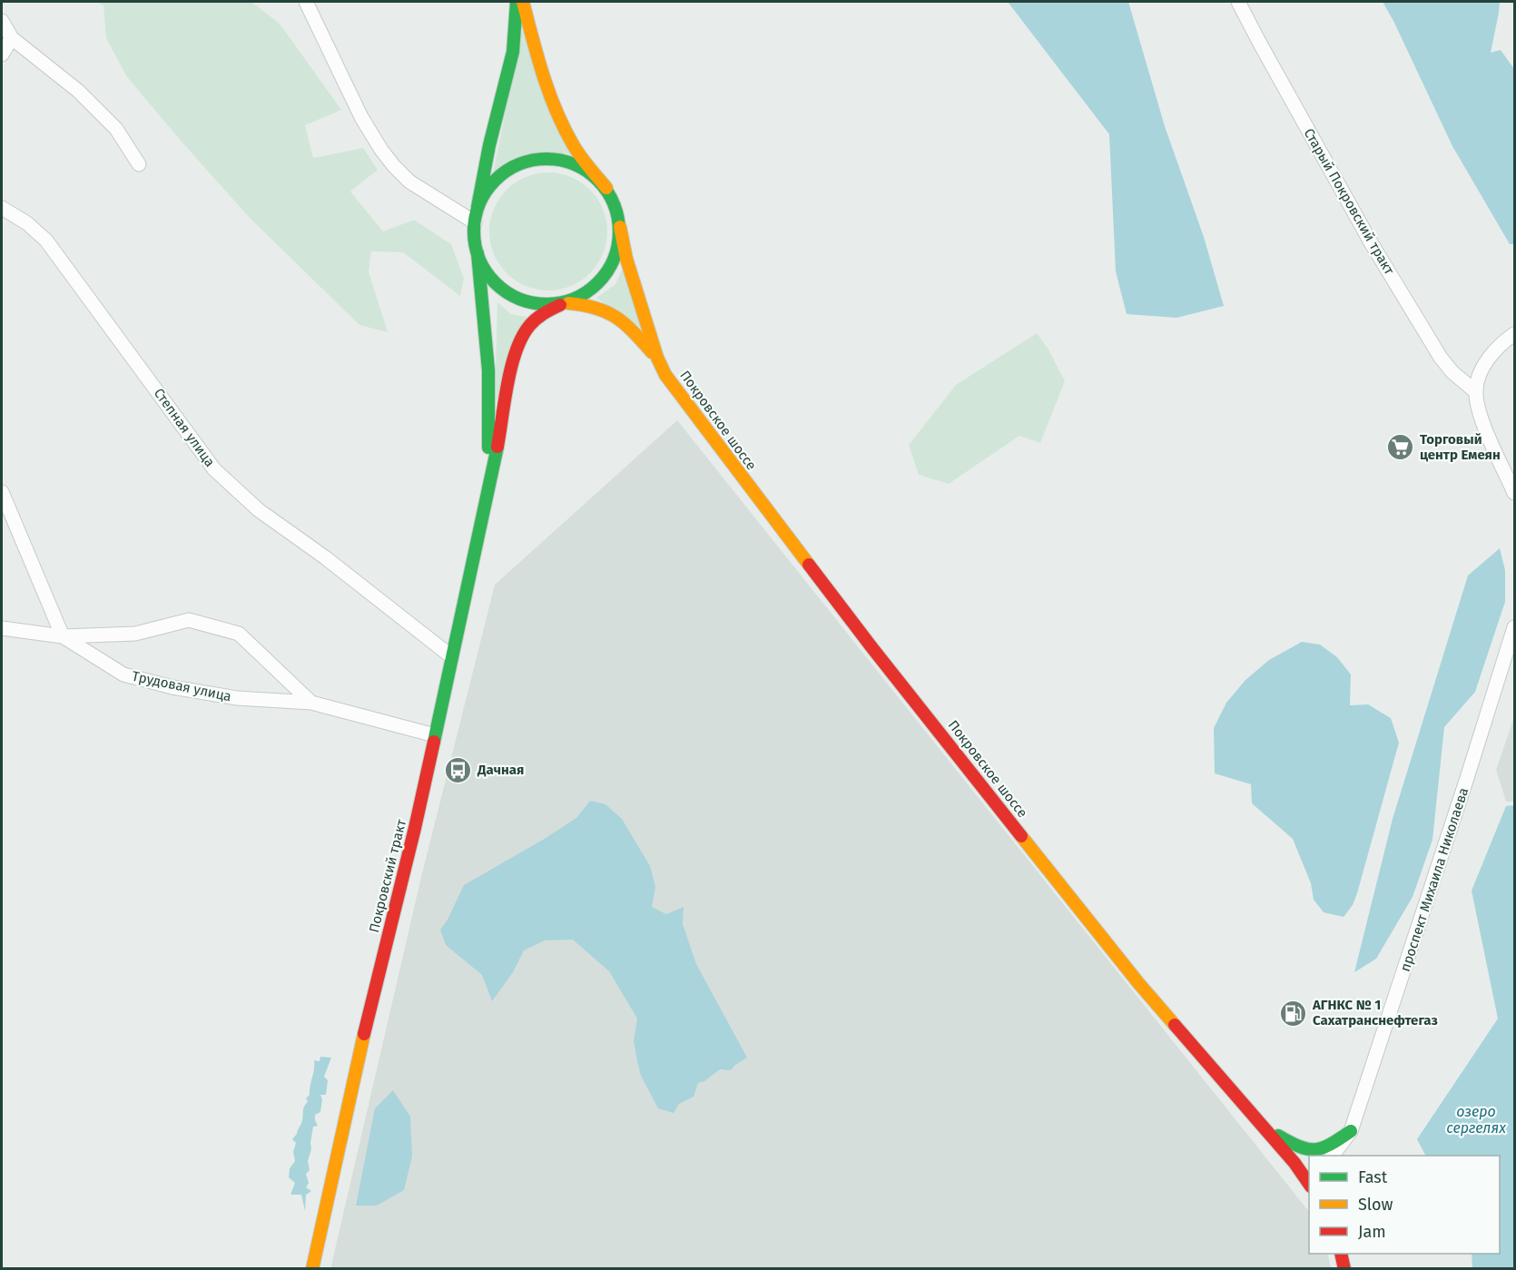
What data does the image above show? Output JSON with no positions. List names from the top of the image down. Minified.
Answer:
{"streets":{"main road":["Покровское шоссе","Покровский тракт"],"street":["Старый Покровский тракт","Степная улица","Трудовая улица","проспект Михаила Николаева"]},"crossings":[["Степная улица","Покровский тракт"],["Трудовая улица","Покровский тракт"]],"water":["озеро сергелях"],"places":{"supermarket":["Торговый центр Емеян"],"bus stop":["Дачная"],"fuel station":["АГНКС № 1 Сахатранснефтегаз"]},"legend":["Fast","Slow","Jam"]}
